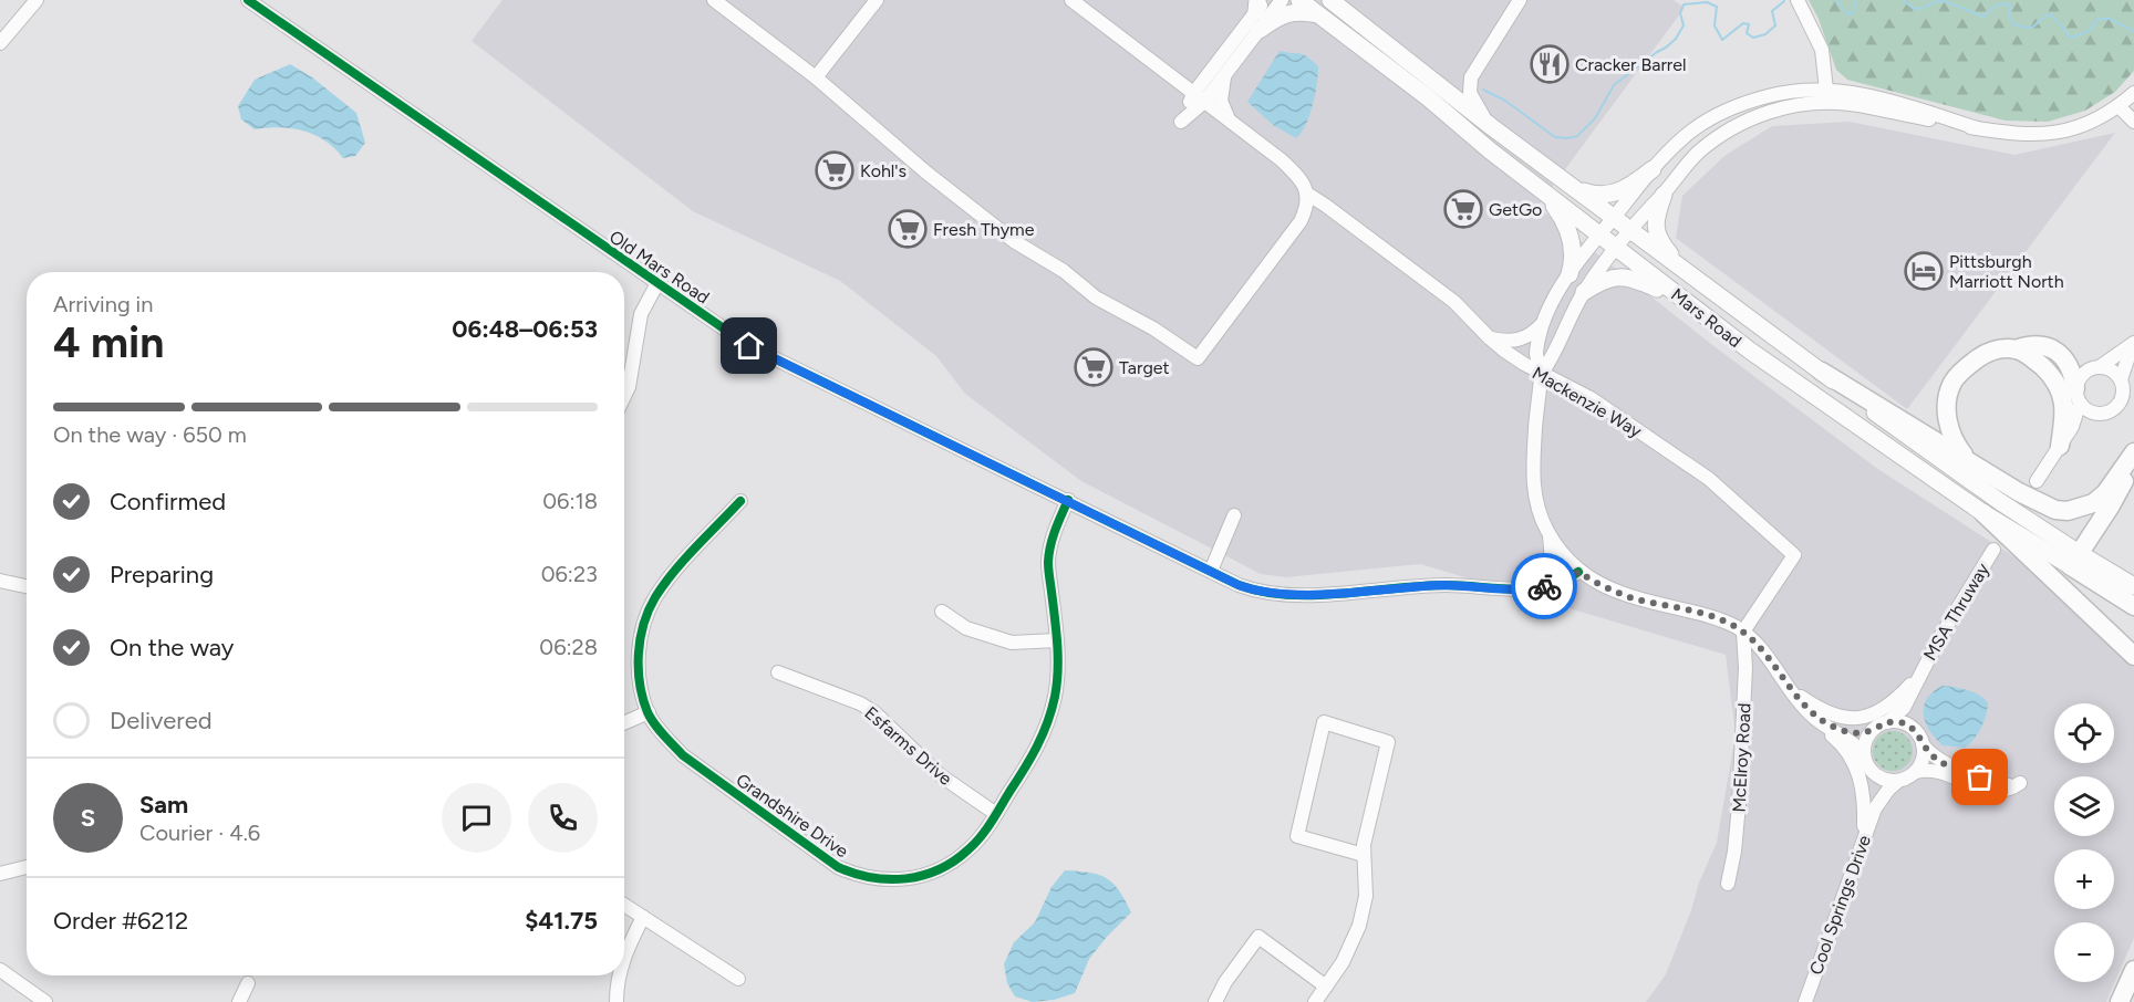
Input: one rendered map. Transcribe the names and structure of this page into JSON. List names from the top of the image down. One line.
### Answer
{"streets":{"highway":["Mars Road"],"street":["Old Mars Road","Mackenzie Way","MSA Thruway","Esfarms Drive","McElroy Road","Grandshire Drive","Cool Springs Drive"]},"crossings":[["Old Mars Road","Grandshire Drive"],["Mackenzie Way","McElroy Road"],["MSA Thruway","Cool Springs Drive"],["Esfarms Drive","Grandshire Drive"]],"places":{"restaurant":["Cracker Barrel"],"supermarket":["Kohl's","GetGo","Fresh Thyme","Target"],"hotel":["Pittsburgh Marriott North"]},"page":{"heading":["4 min","Arriving in","06:48–06:53"],"panel":["Sam","Courier · 4.6","Order #6212","$41.75"],"bar":"On the way · 650 m","list":[["Confirmed","06:18"],["Preparing","06:23"],["On the way","06:28"],"Delivered"],"map_buttons":["+","−"],"round":"S"}}
